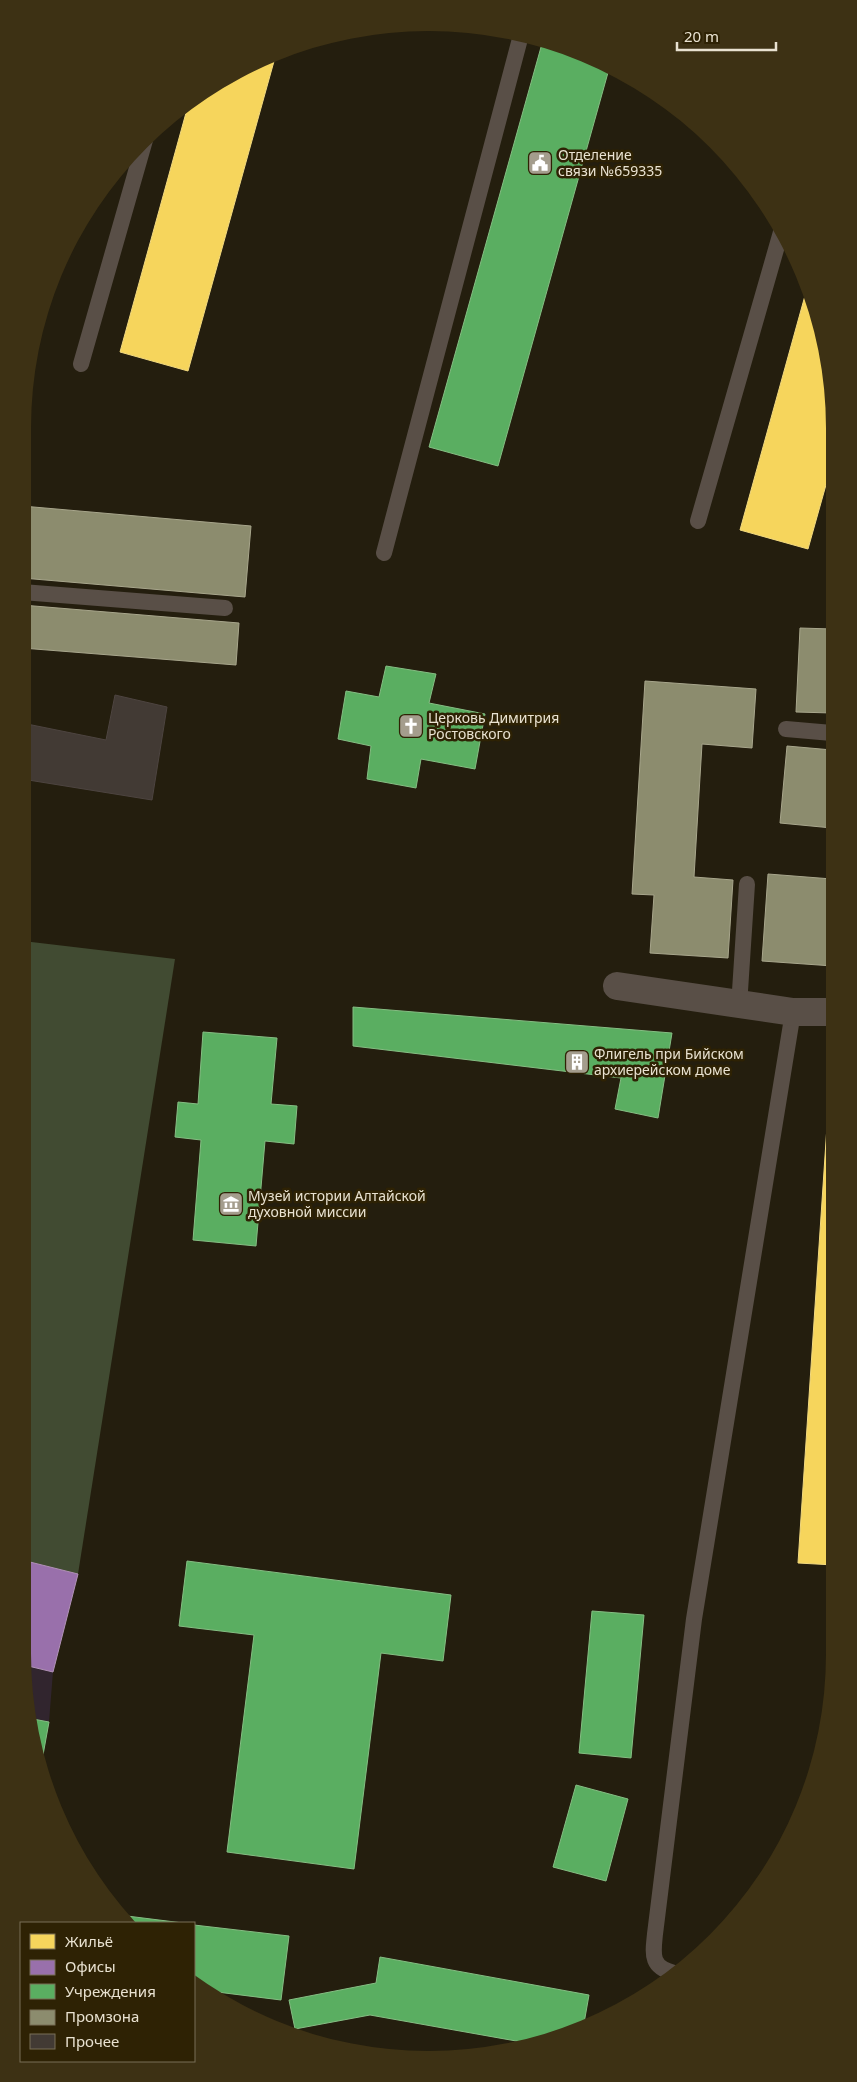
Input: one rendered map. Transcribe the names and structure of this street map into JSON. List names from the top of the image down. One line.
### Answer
{"places":{"public building":["Отделение связи №659335"],"church":["Церковь Димитрия Ростовского"],"building":["Флигель при Бийском архиерейском доме"],"museum":["Музей истории Алтайской духовной миссии"]},"legend":["Жильё","Офисы","Учреждения","Промзона","Прочее"],"scale_bar":"20 m"}
